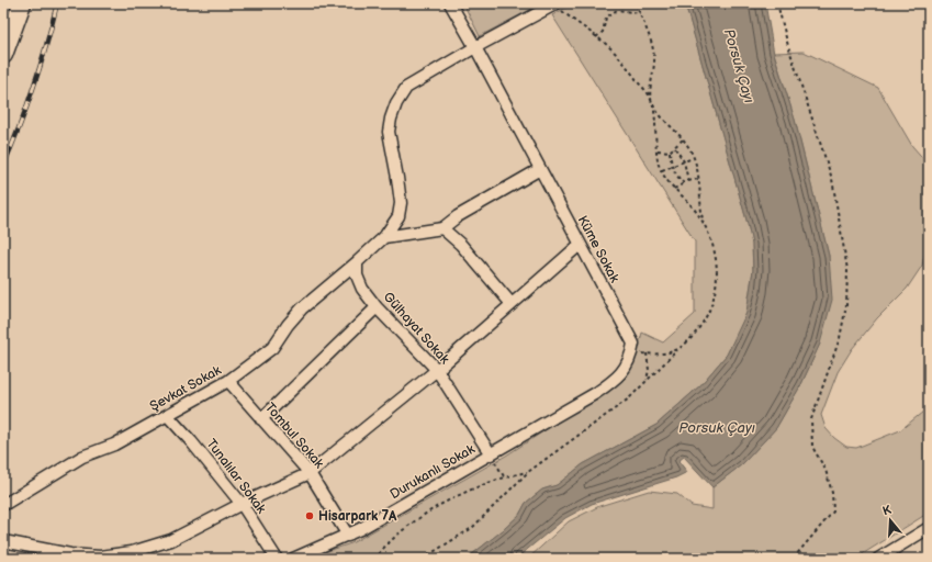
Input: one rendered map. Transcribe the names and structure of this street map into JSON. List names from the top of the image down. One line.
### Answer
{"streets":{"street":["Küme Sokak","Gülhayat Sokak","Şevkat Sokak","Tombul Sokak","Durukanlı Sokak","Tunalılar Sokak"]},"crossings":[["Küme Sokak","Şevkat Sokak"],["Gülhayat Sokak","Şevkat Sokak"],["Gülhayat Sokak","Durukanlı Sokak"],["Şevkat Sokak","Tombul Sokak"],["Şevkat Sokak","Tunalılar Sokak"],["Tombul Sokak","Durukanlı Sokak"]],"water":["Porsuk Çayı"],"places":["Hisarpark 7A"],"north":"top"}
